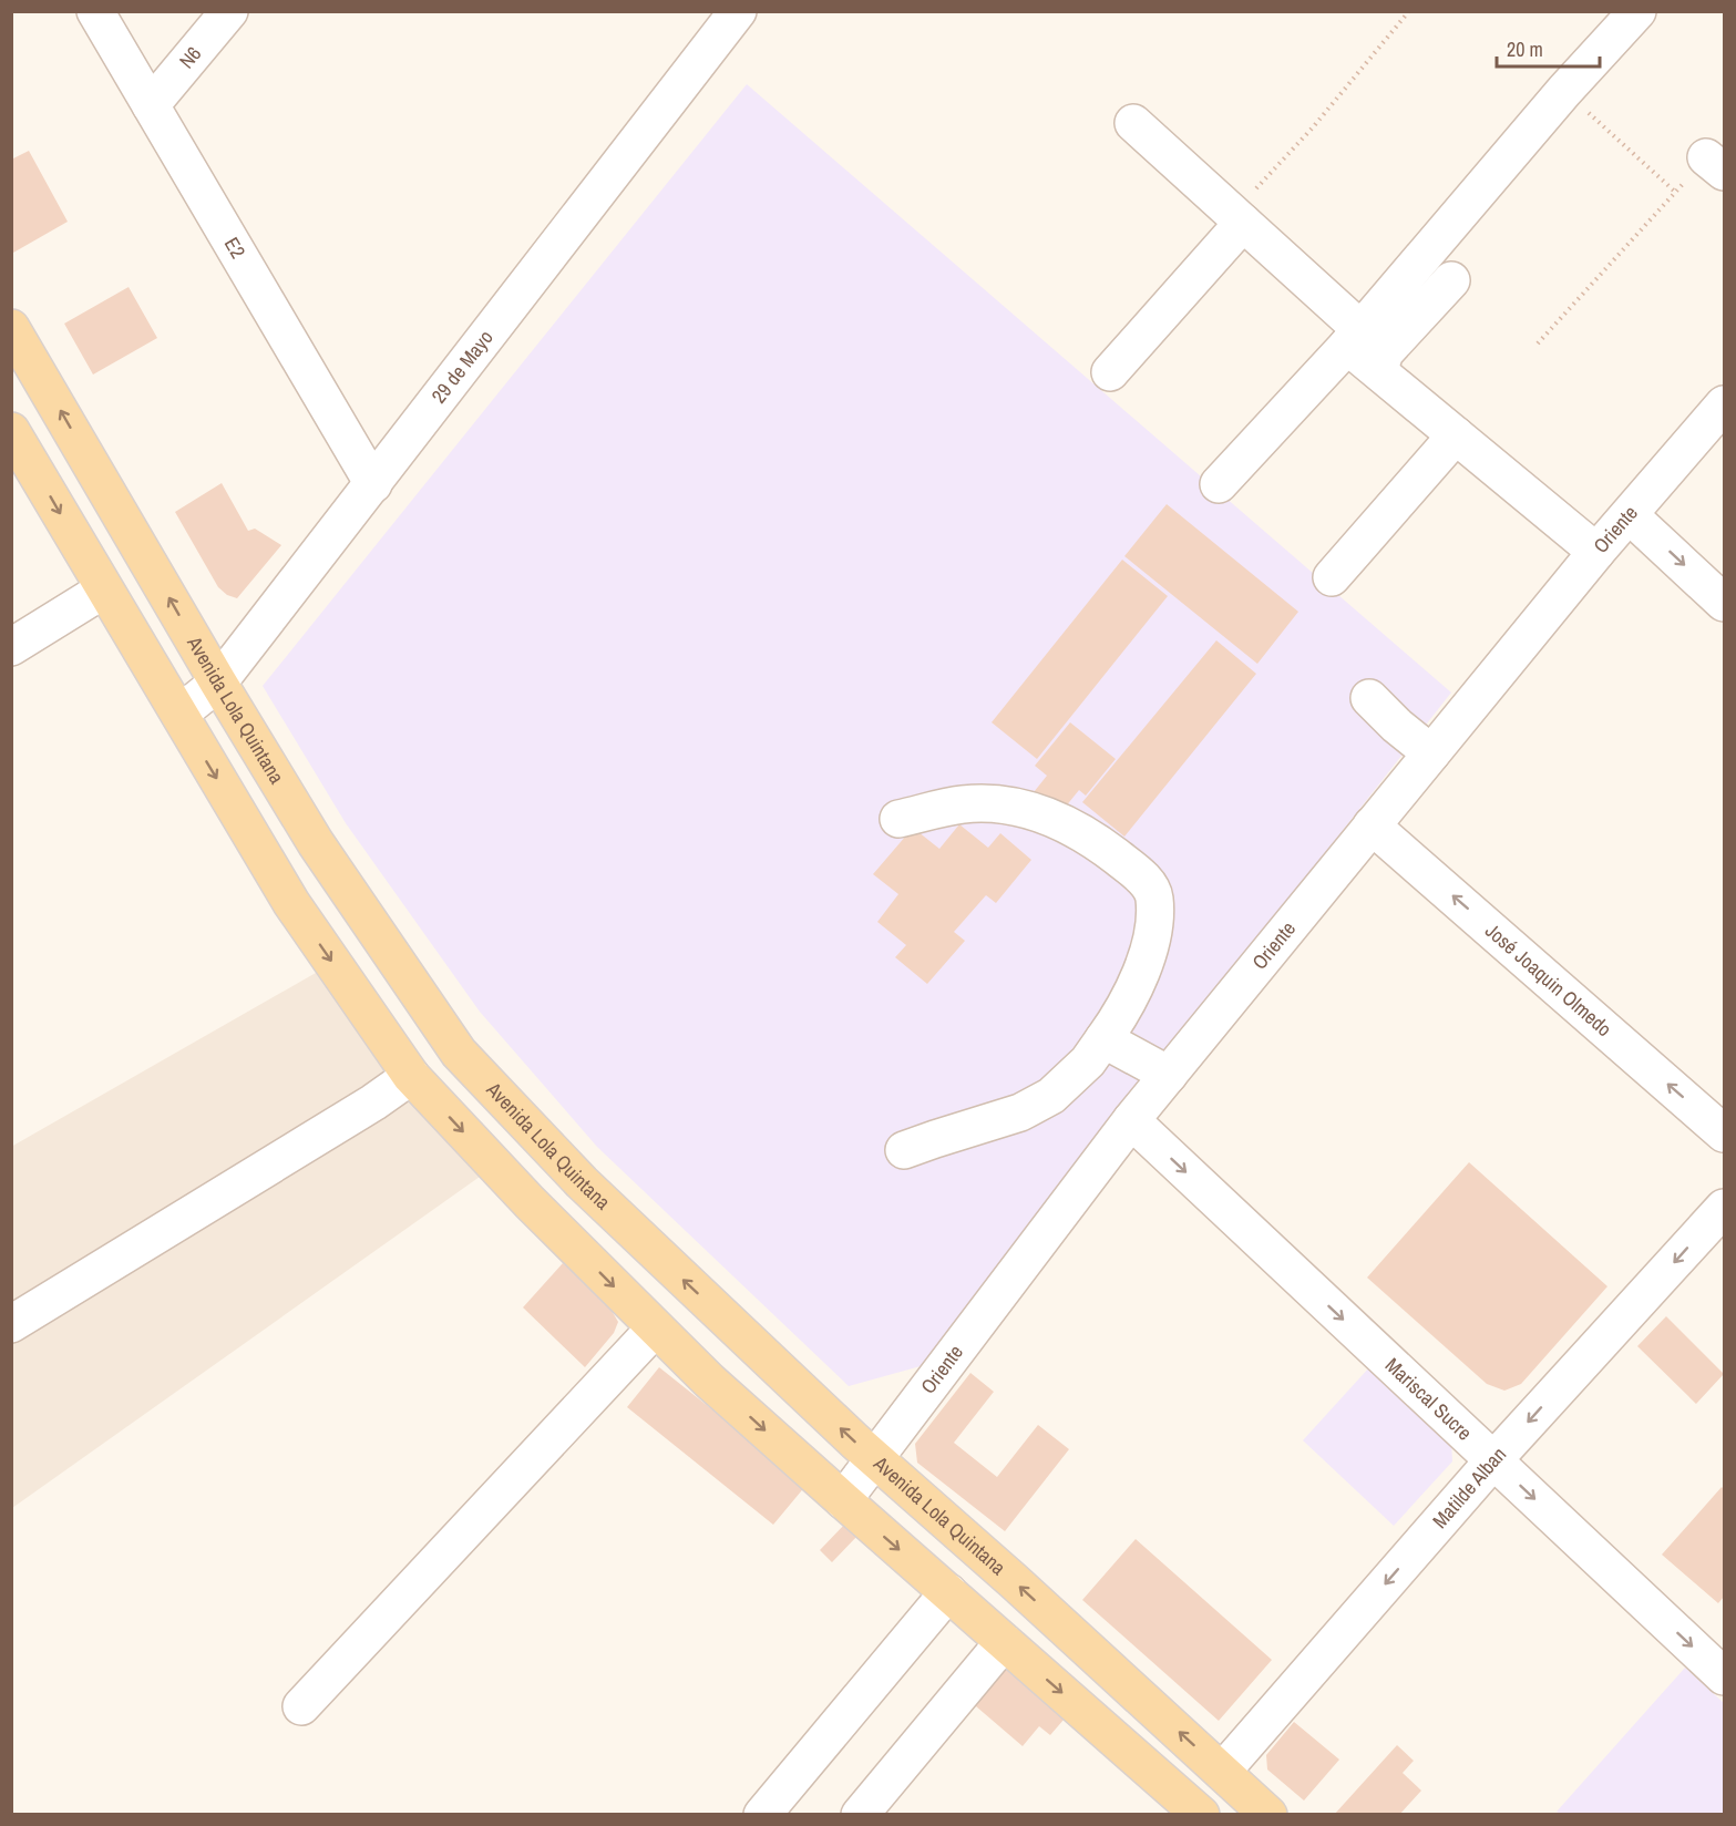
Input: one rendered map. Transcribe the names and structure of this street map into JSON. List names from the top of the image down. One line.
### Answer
{"streets":{"main road":["Avenida Lola Quintana"],"street":["N6","E2","29 de Mayo","Oriente","José Joaquin Olmedo","Mariscal Sucre","Matilde Alban"]},"crossings":[["N6","E2"],["E2","29 de Mayo"],["29 de Mayo","Avenida Lola Quintana"],["Oriente","Avenida Lola Quintana"],["Oriente","José Joaquin Olmedo"],["Oriente","Mariscal Sucre"],["Avenida Lola Quintana","Matilde Alban"],["Mariscal Sucre","Matilde Alban"]],"one_way":["José Joaquin Olmedo","Mariscal Sucre","Matilde Alban"],"scale_bar":"20 m"}
